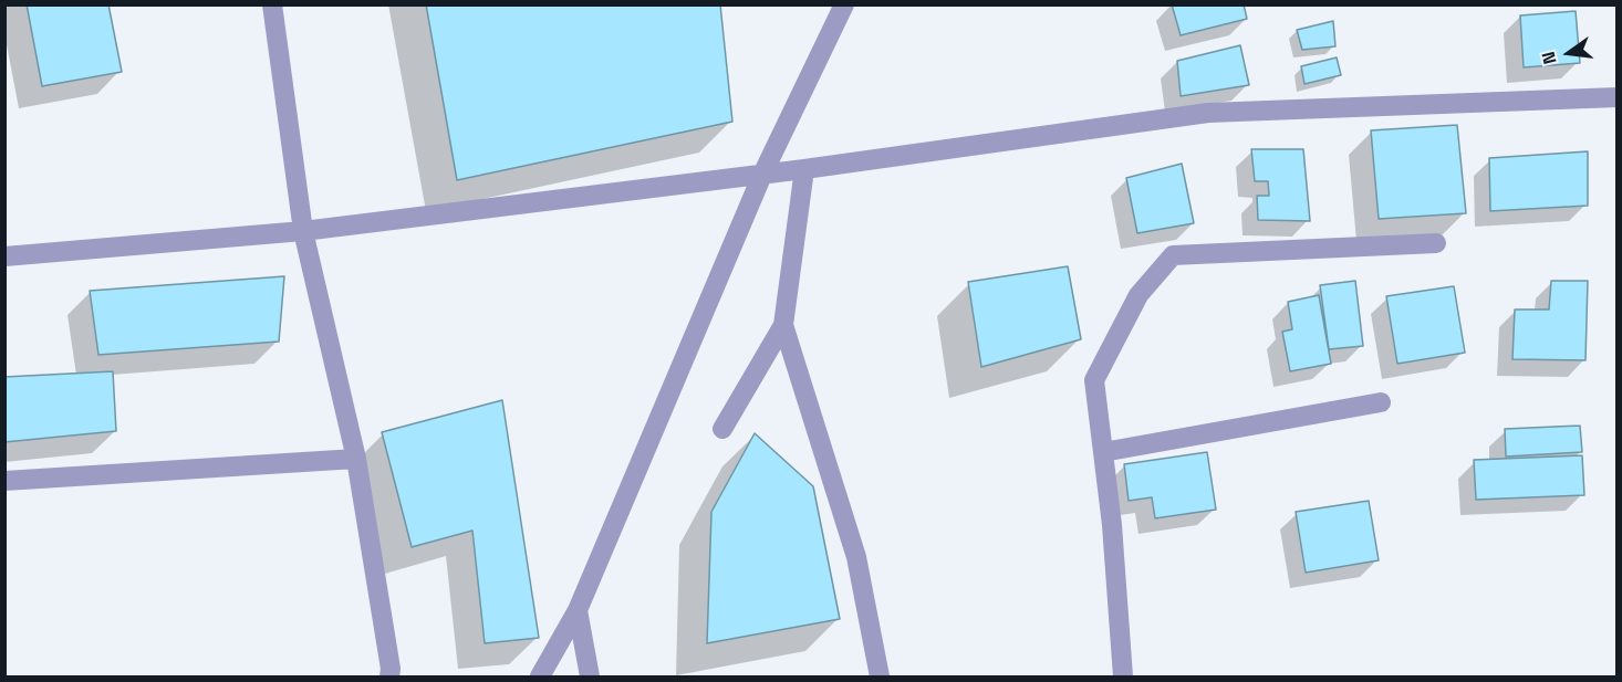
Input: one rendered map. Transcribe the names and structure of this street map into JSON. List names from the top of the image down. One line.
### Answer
{"north":"left"}
